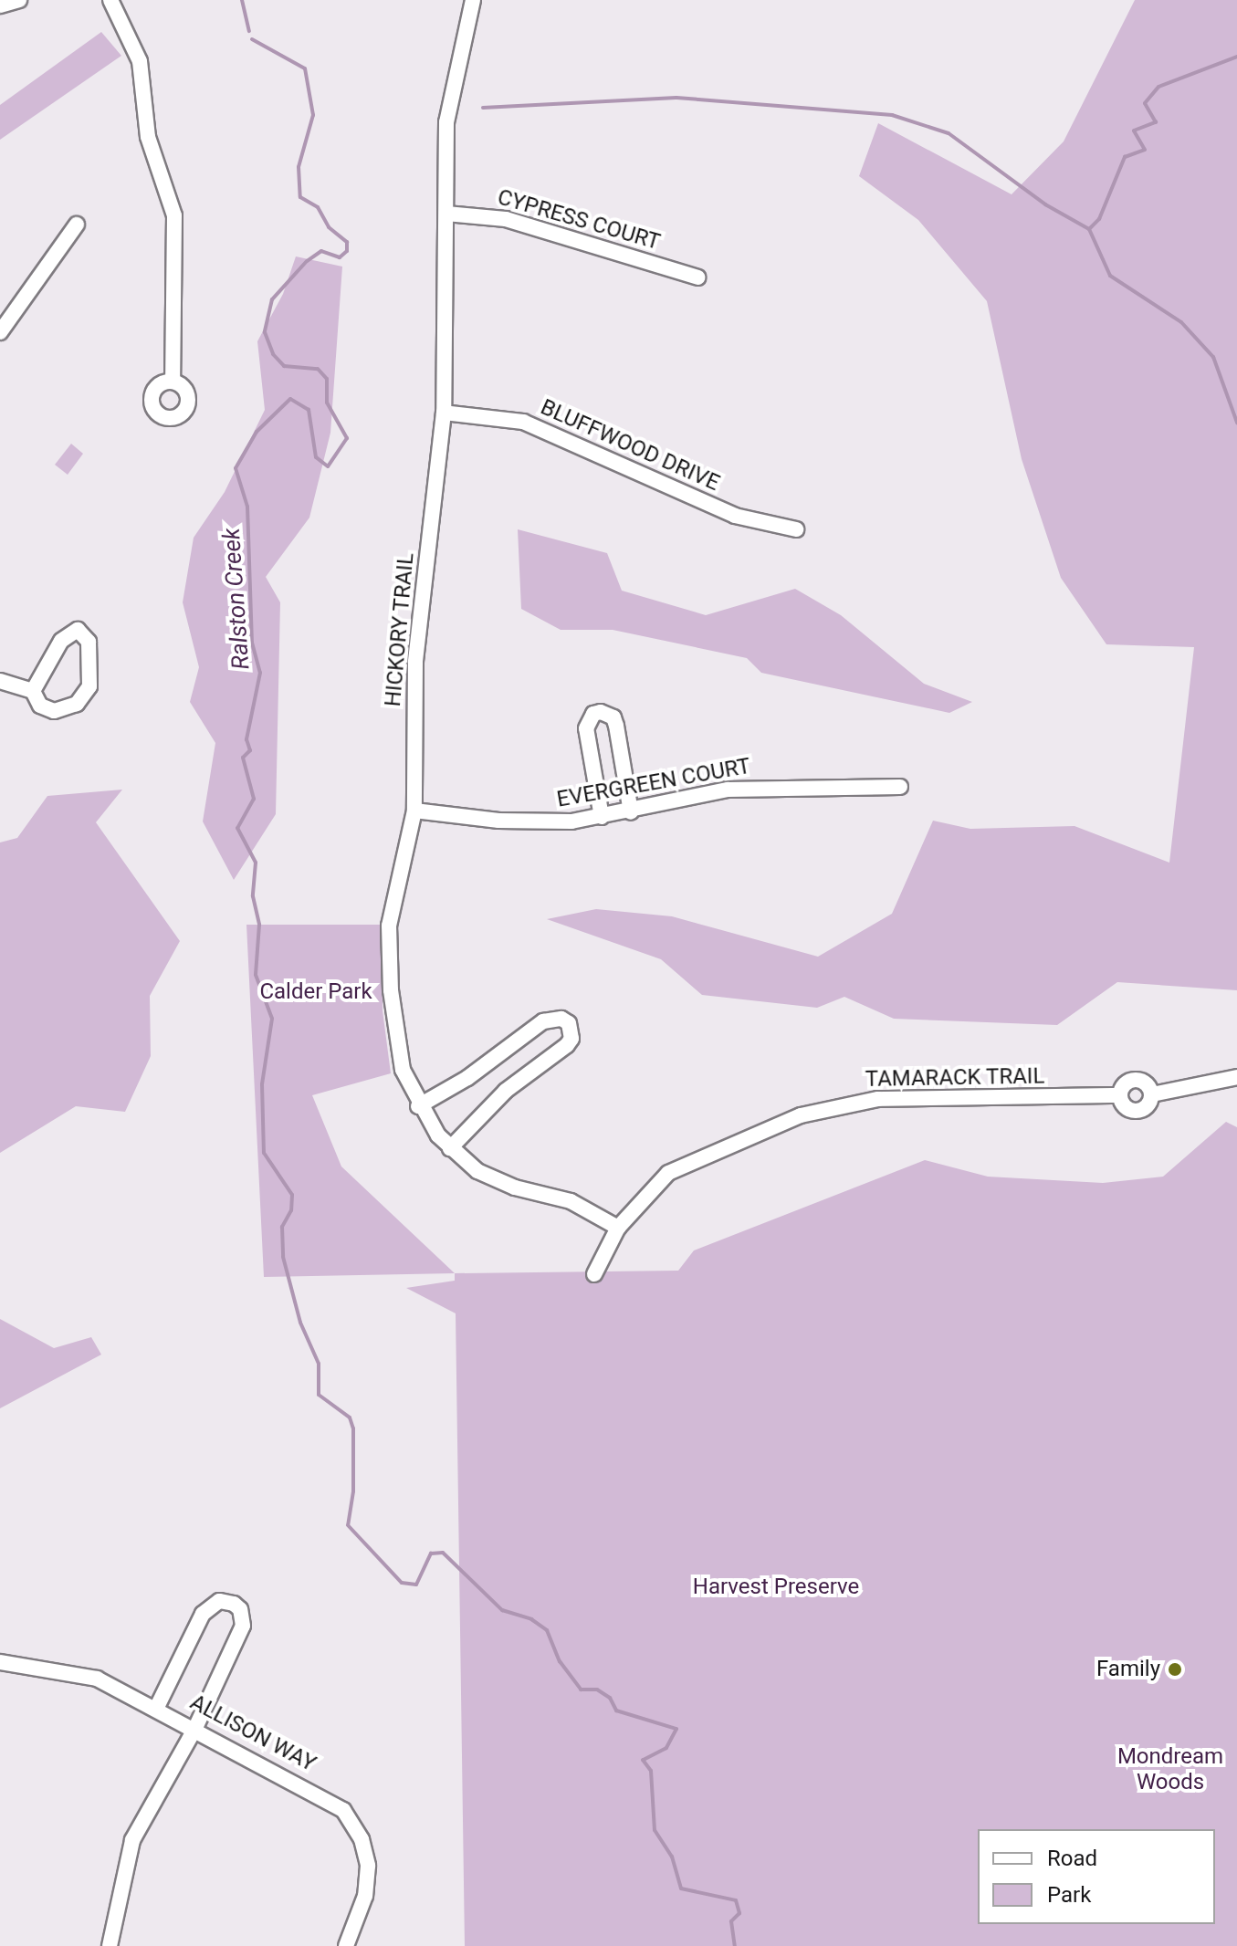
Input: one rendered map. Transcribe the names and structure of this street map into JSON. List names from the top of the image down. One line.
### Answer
{"streets":{"street":["CYPRESS COURT","BLUFFWOOD DRIVE","HICKORY TRAIL","EVERGREEN COURT","TAMARACK TRAIL","ALLISON WAY"]},"crossings":[["CYPRESS COURT","HICKORY TRAIL"],["BLUFFWOOD DRIVE","HICKORY TRAIL"],["HICKORY TRAIL","EVERGREEN COURT"],["HICKORY TRAIL","TAMARACK TRAIL"]],"water":["Ralston Creek"],"parks":["Calder Park","Harvest Preserve","Mondream Woods"],"places":["Family"],"legend":["Road","Park"]}
